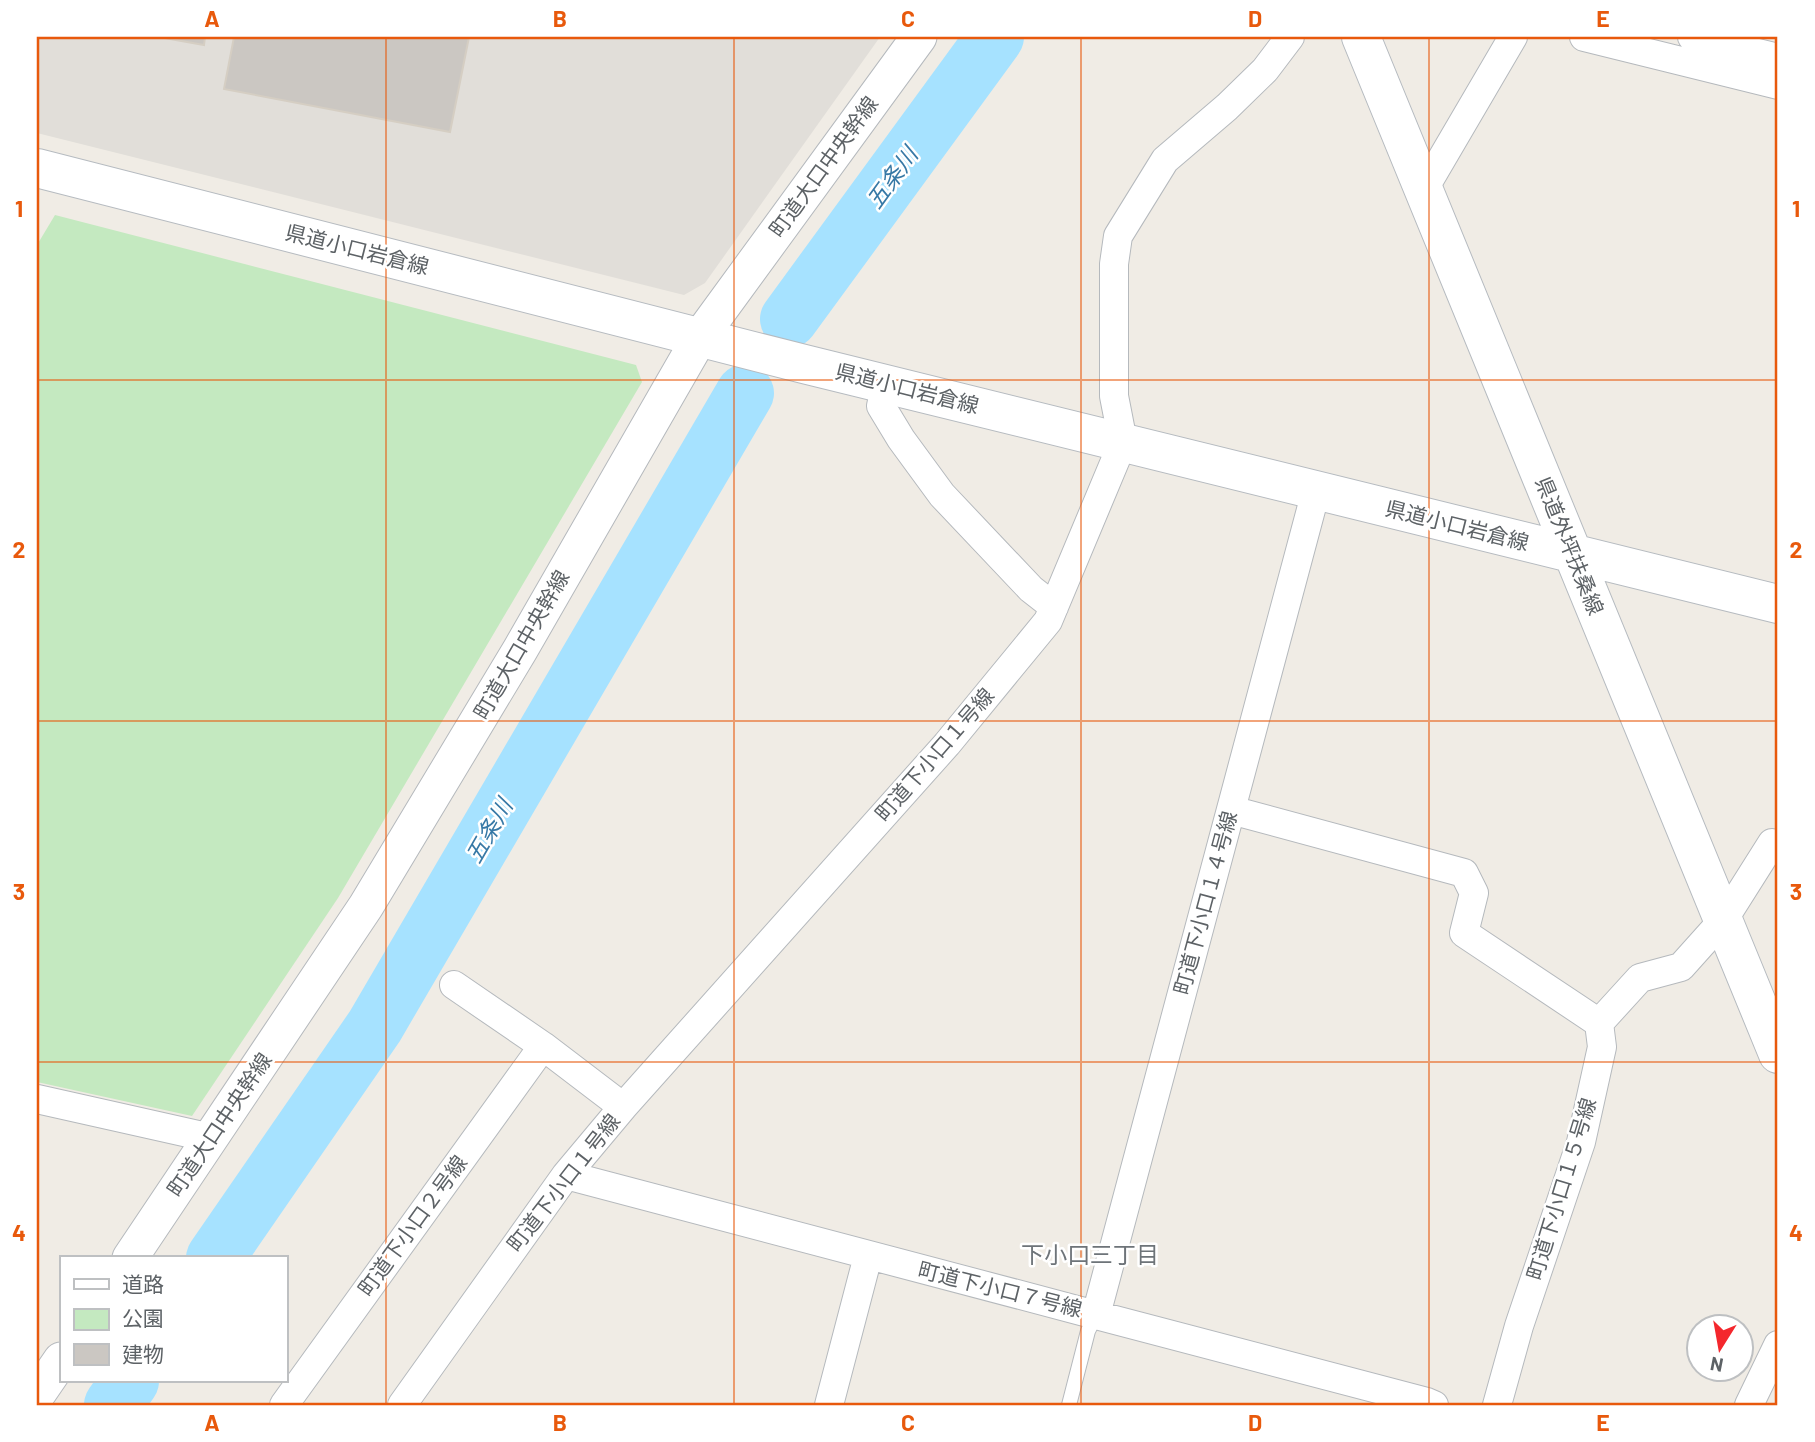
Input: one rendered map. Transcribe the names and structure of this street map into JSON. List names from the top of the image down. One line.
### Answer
{"streets":{"main road":["県道小口岩倉線","県道外坪扶桑線"],"street":["町道大口中央幹線","町道下小口１号線","町道下小口１４号線","町道下小口１５号線","町道下小口２号線","町道下小口７号線"]},"crossings":[["町道大口中央幹線","県道小口岩倉線"],["県道小口岩倉線","県道外坪扶桑線"],["県道小口岩倉線","町道下小口１号線"],["県道小口岩倉線","町道下小口１４号線"],["町道下小口１号線","町道下小口７号線"],["町道下小口１４号線","町道下小口７号線"]],"districts":["下小口三丁目"],"water":["五条川"],"legend":["道路","公園","建物"],"north":"bottom","grid":{"columns":["A","B","C","D","E"],"rows":["1","2","3","4"]}}
